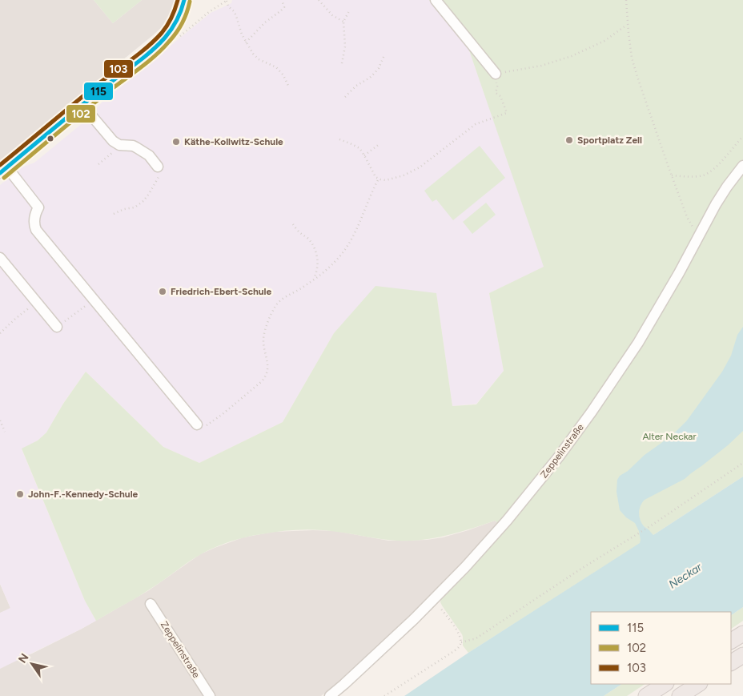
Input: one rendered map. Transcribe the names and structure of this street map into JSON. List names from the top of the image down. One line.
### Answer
{"streets":{"street":["Zeppelinstraße"]},"water":["Neckar"],"parks":["Alter Neckar"],"places":["Sportplatz Zell","Käthe-Kollwitz-Schule","Friedrich-Ebert-Schule","John-F.-Kennedy-Schule"],"lines":["transit line 115","transit line 103","transit line 102"],"legend":["115","102","103"],"north":"top left"}
